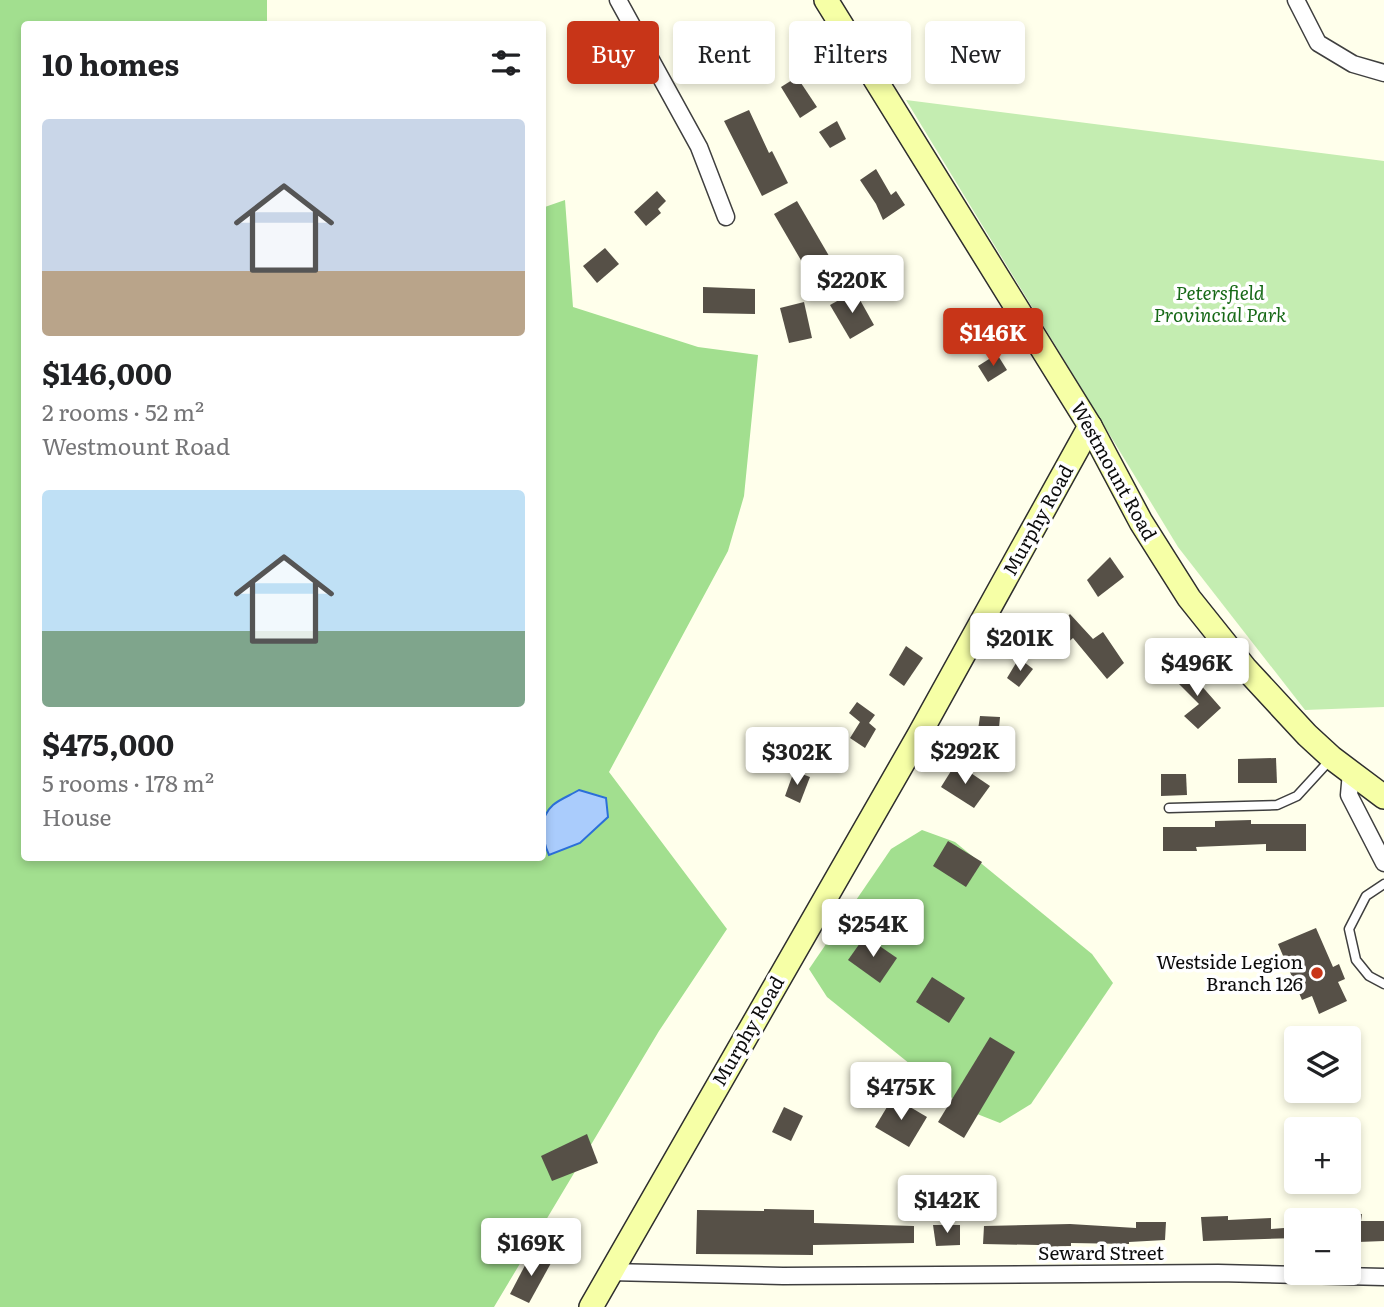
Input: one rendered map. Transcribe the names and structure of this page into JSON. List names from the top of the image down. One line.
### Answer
{"streets":{"street":["Westmount Road","Murphy Road","Seward Street"]},"crossings":[["Westmount Road","Murphy Road"],["Murphy Road","Seward Street"]],"parks":["Petersfield Provincial Park"],"places":["Westside Legion Branch 126"],"page":{"chip":["Buy","Rent","Filters","New"],"heading":"10 homes","list":[{"name":"$146,000","note":"2 rooms · 52 m² · Westmount Road"},{"name":"$475,000","note":"5 rooms · 178 m² · House"}],"price":["$220K","$146K","$201K","$496K","$292K","$302K","$254K","$475K","$142K","$169K"],"map_buttons":["+","−"]}}
